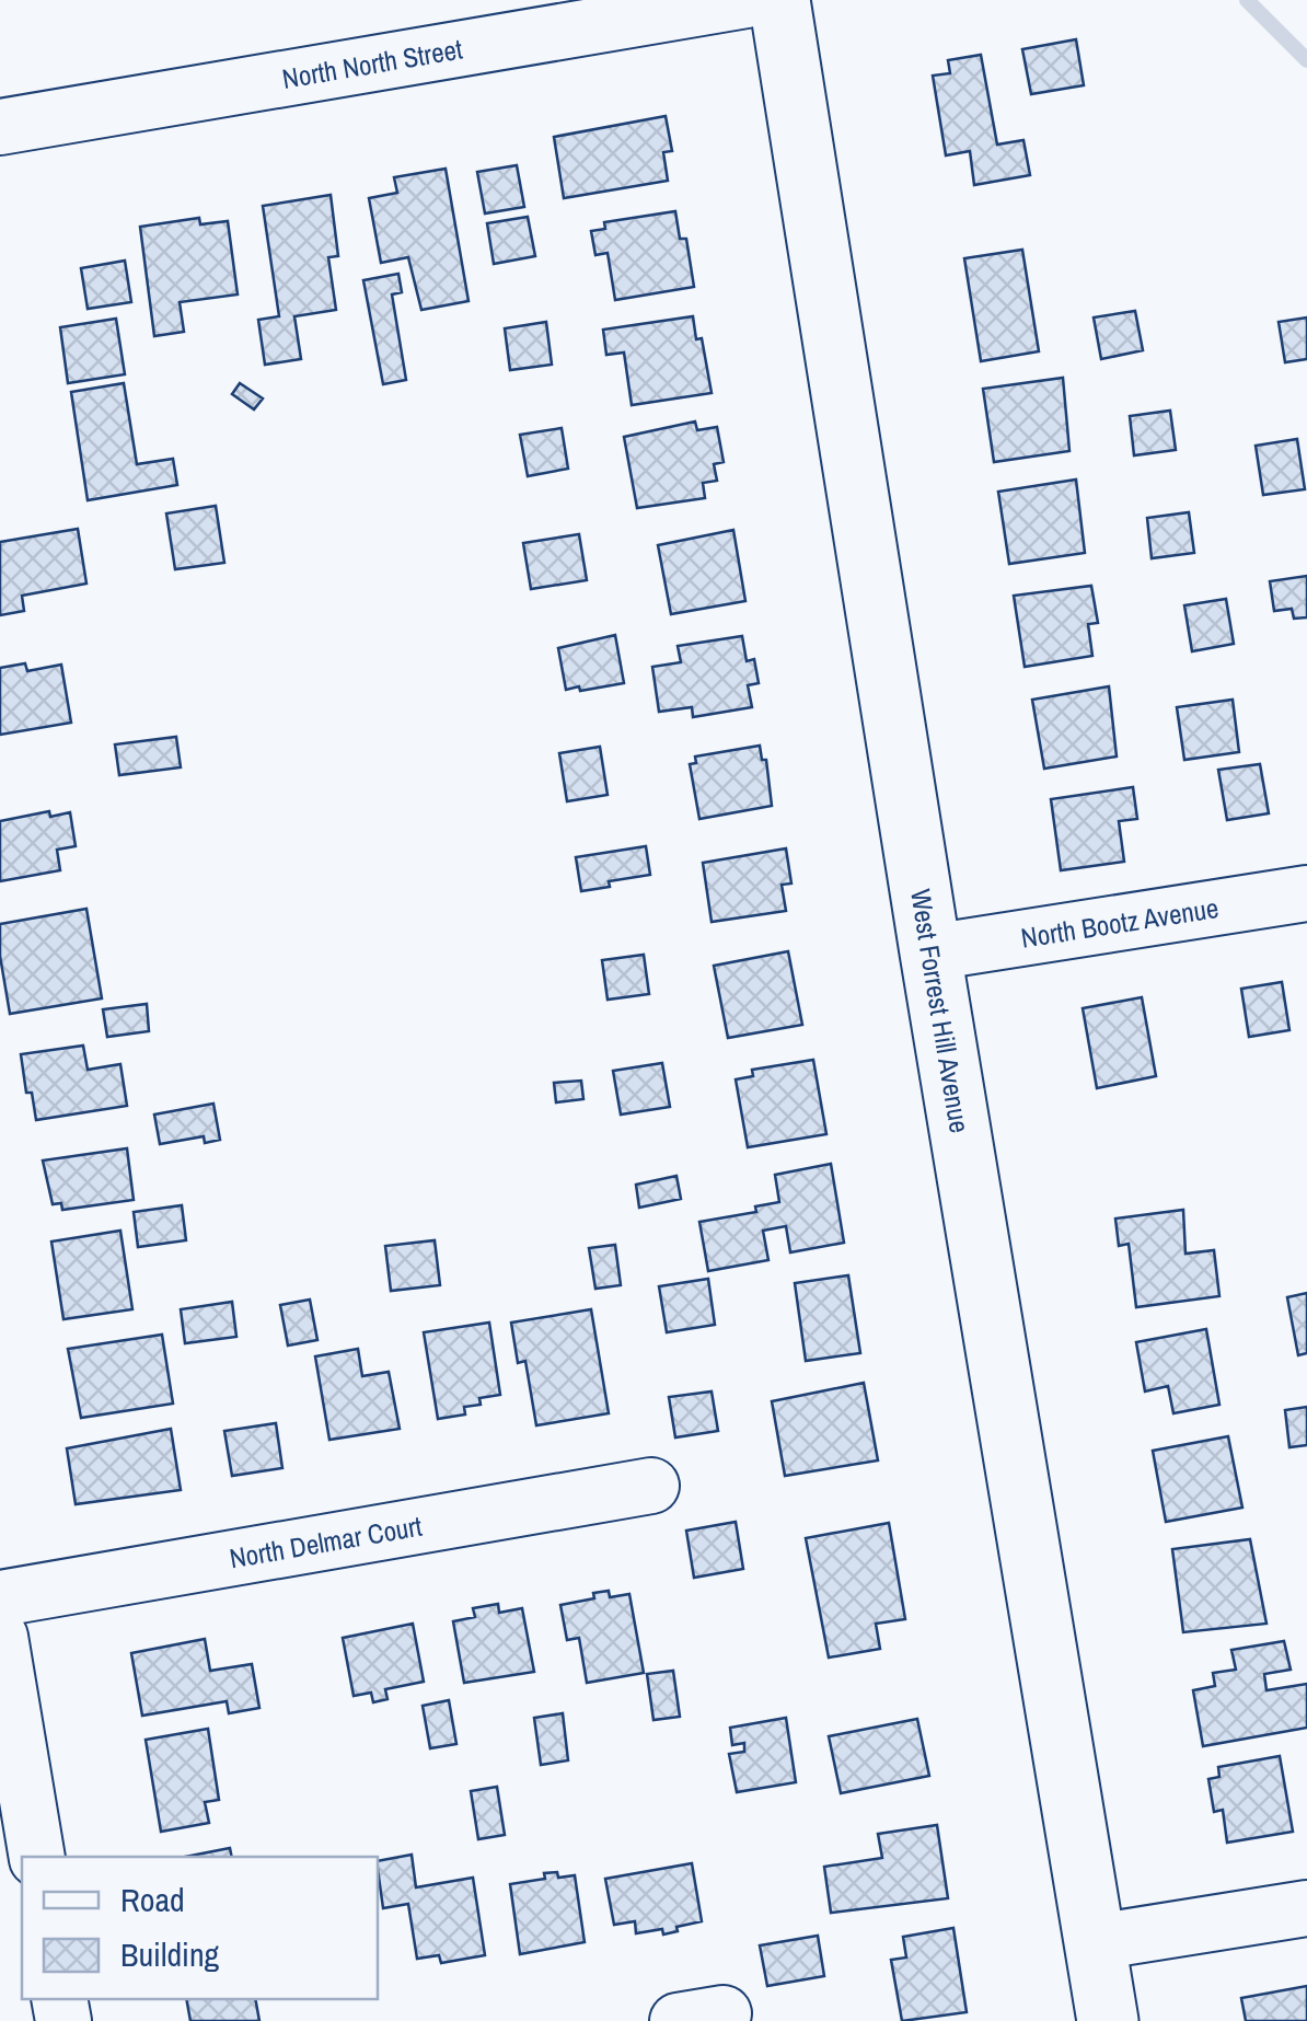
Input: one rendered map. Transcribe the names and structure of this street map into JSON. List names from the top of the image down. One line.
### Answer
{"streets":{"main road":["West Forrest Hill Avenue"],"street":["North North Street","North Bootz Avenue","North Delmar Court"]},"crossings":[["North Bootz Avenue","West Forrest Hill Avenue"]],"legend":["Road","Building"]}
